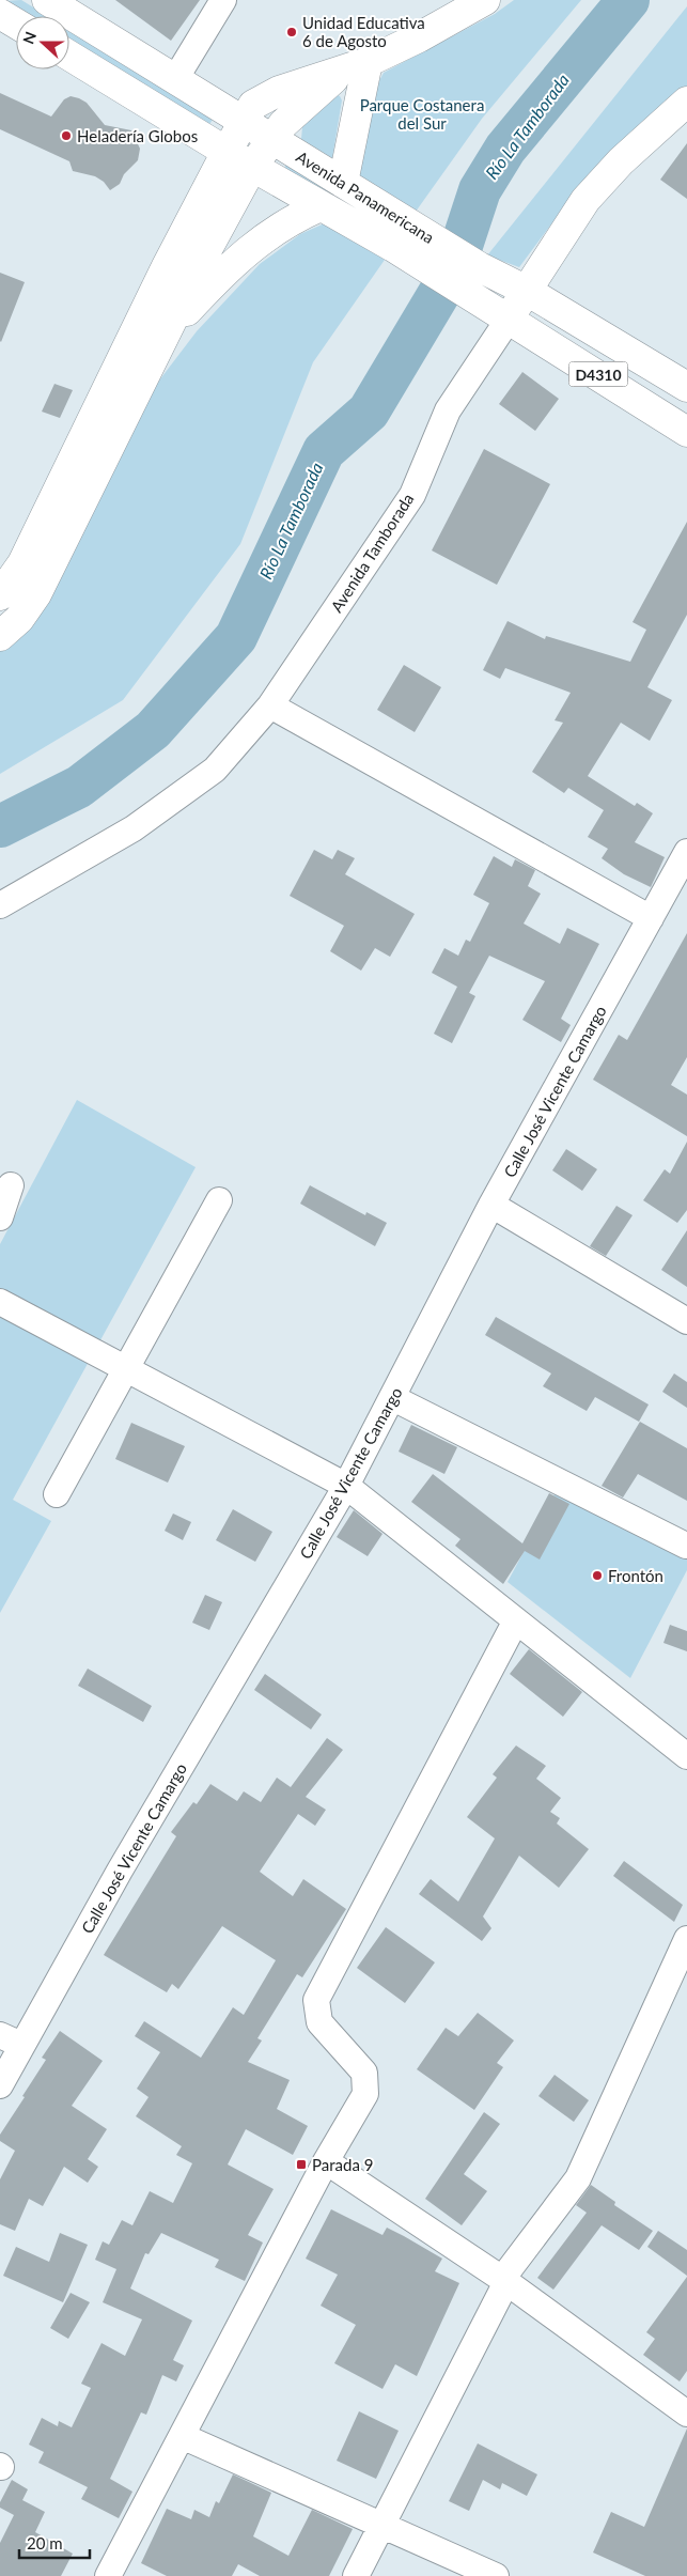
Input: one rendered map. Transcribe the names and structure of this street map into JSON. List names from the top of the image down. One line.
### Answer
{"streets":{"main road":["Avenida Panamericana","D4310","Avenida Tamborada"],"street":["Calle José Vicente Camargo"]},"crossings":[["Avenida Panamericana","Avenida Tamborada"]],"water":["Río La Tamborada"],"parks":["Parque Costanera del Sur"],"places":{"other":["Unidad Educativa 6 de Agosto","Heladería Globos","Frontón"],"transit":["Parada 9"]},"scale_bar":"20 m","north":"left"}
